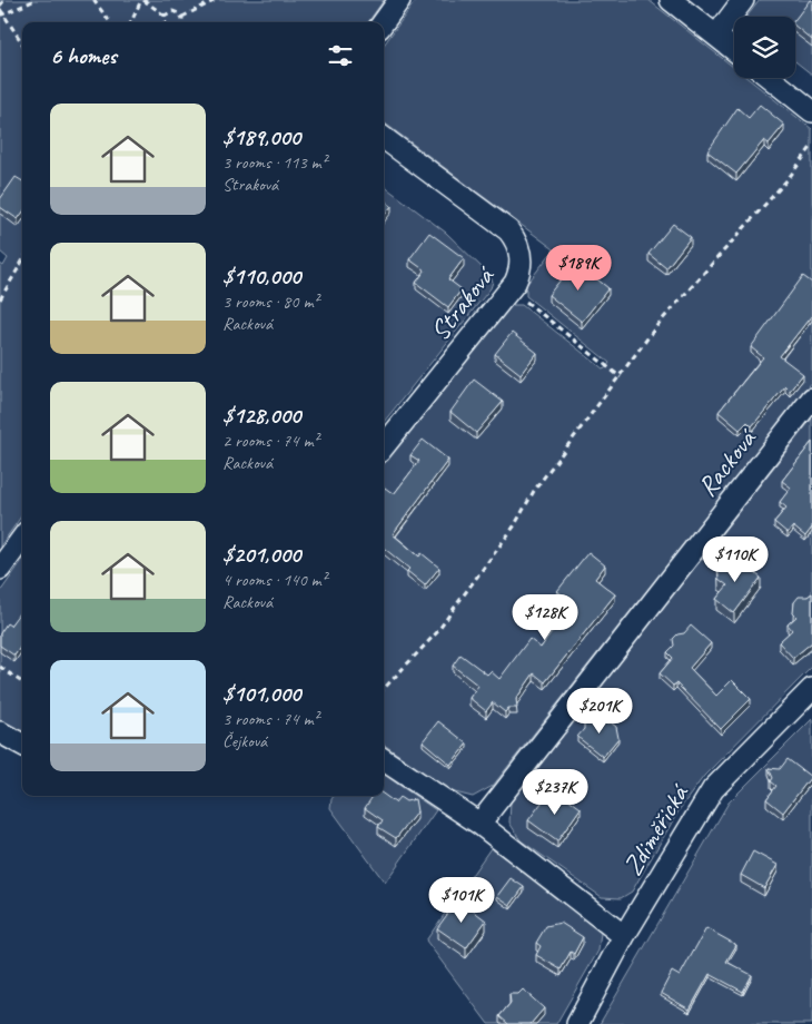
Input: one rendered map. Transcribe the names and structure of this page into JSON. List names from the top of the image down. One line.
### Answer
{"streets":{"street":["Straková","Racková","Zdiměřická"]},"page":{"heading":"6 homes","list":[{"name":"$189,000","note":"3 rooms · 113 m² · Straková"},{"name":"$110,000","note":"3 rooms · 80 m² · Racková"},{"name":"$128,000","note":"2 rooms · 74 m² · Racková"},{"name":"$201,000","note":"4 rooms · 140 m² · Racková"},{"name":"$101,000","note":"3 rooms · 74 m² · Čejková"}],"price":["$189K","$110K","$128K","$201K","$237K","$101K"]}}
